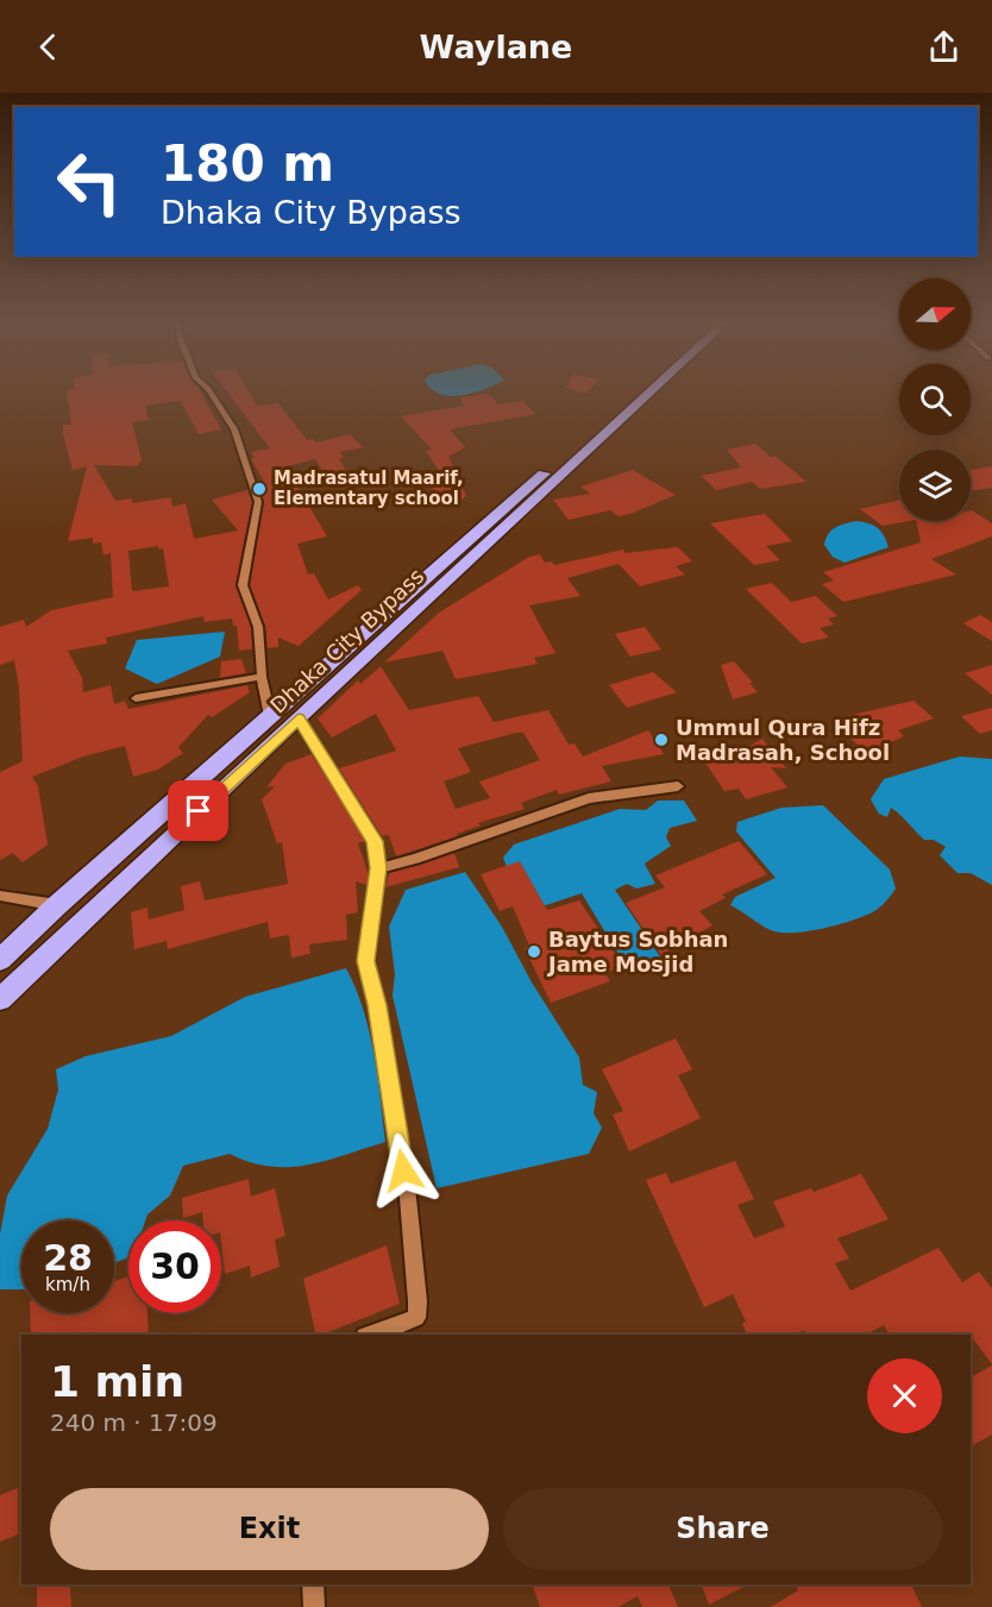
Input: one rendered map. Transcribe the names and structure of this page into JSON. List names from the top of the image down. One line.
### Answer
{"streets":{"highway":["Dhaka City Bypass"]},"places":["Madrasatul Maarif, Elementary school","Ummul Qura Hifz Madrasah, School","Baytus Sobhan Jame Mosjid"],"north":"right","page":{"header":"Waylane","turn":["180 m","Dhaka City Bypass"],"speed":"28 km/h","limit":"30","heading":["1 min","240 m · 17:09"],"buttons":["Exit","Share"]}}
